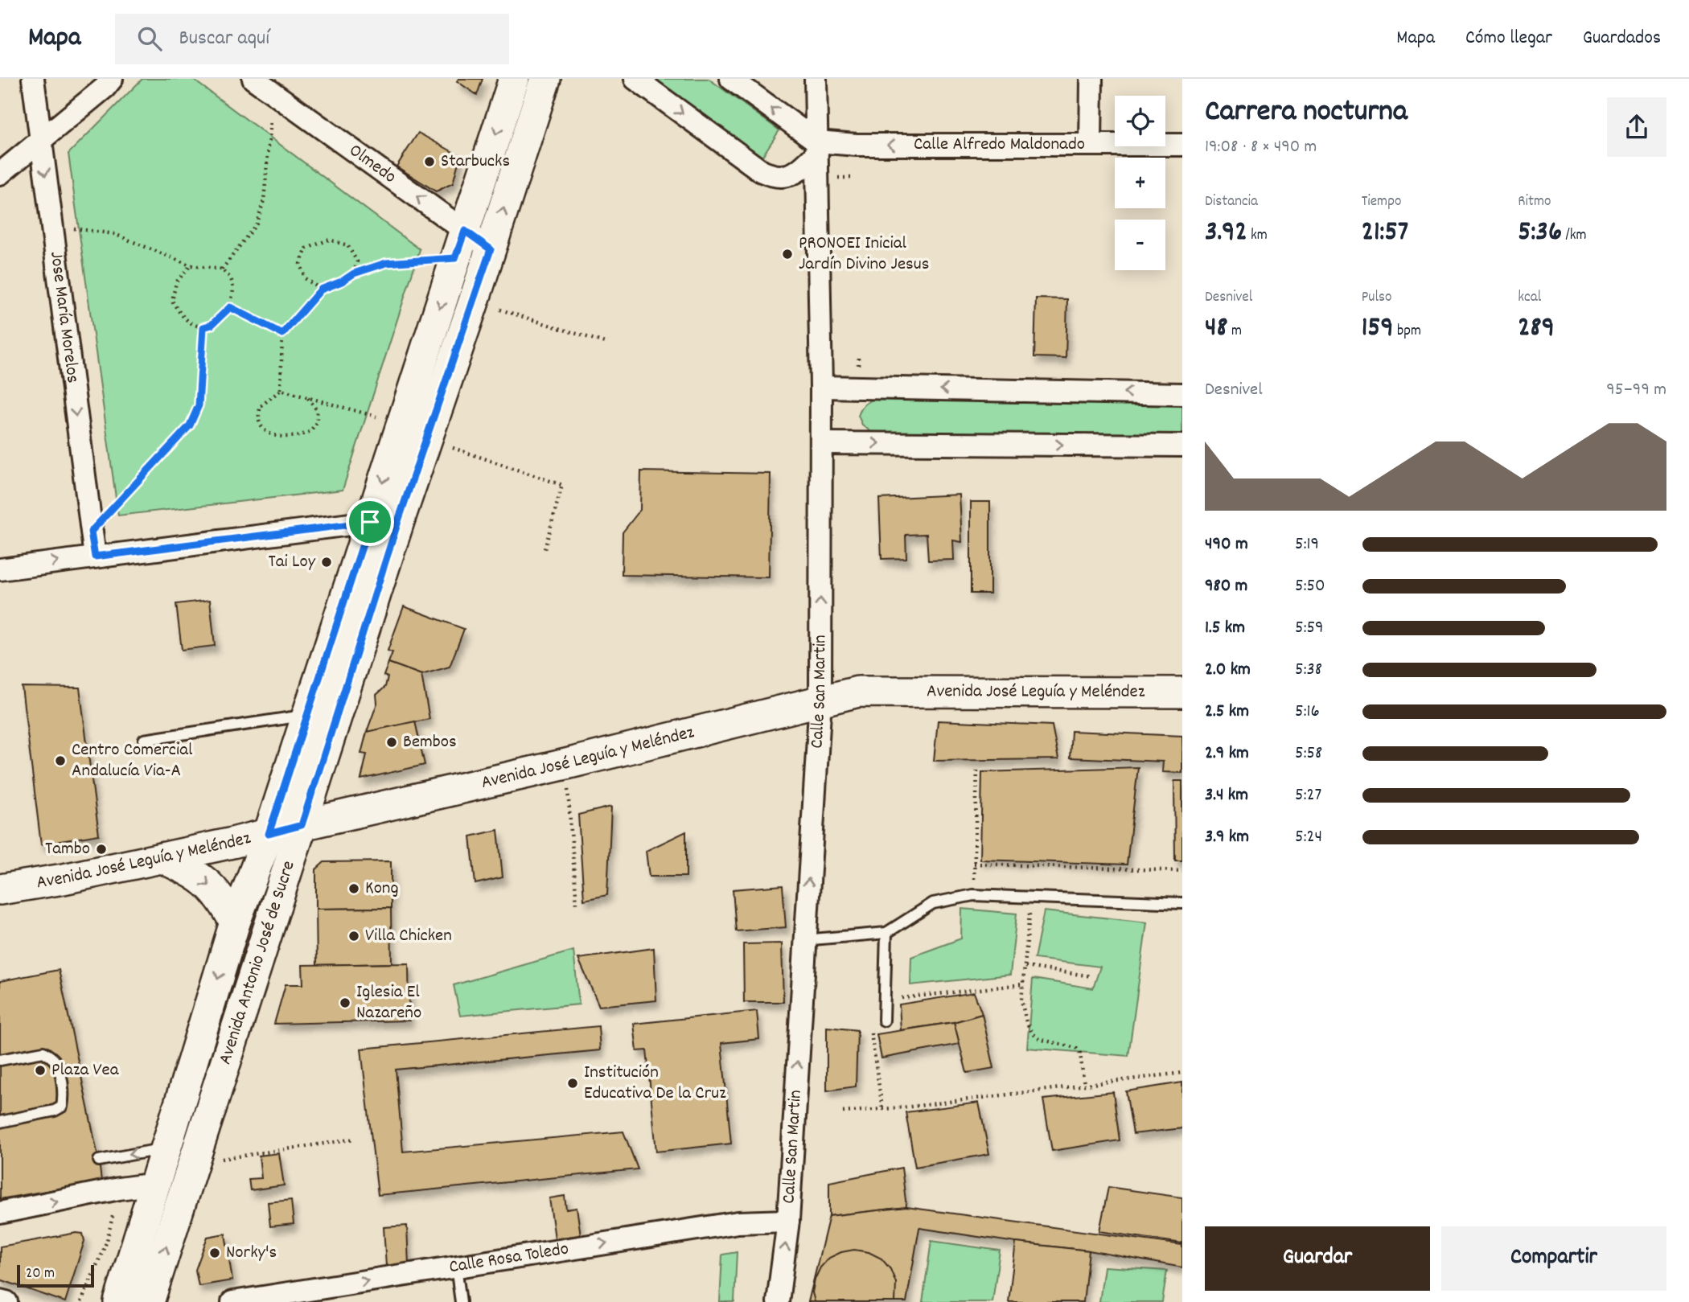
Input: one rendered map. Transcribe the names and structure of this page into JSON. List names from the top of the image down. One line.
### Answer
{"streets":{"main road":["Avenida José Leguía y Meléndez","Avenida Antonio José de Sucre"],"street":["Calle Alfredo Maldonado","Olmedo","Jose María Morelos","Calle San Martin","Calle Rosa Toledo"]},"crossings":[["Calle Alfredo Maldonado","Calle San Martin"],["Olmedo","Avenida Antonio José de Sucre"],["Calle San Martin","Avenida José Leguía y Meléndez"],["Calle San Martin","Calle Rosa Toledo"],["Avenida José Leguía y Meléndez","Avenida Antonio José de Sucre"]],"one_way":["Calle Alfredo Maldonado","Olmedo","Jose María Morelos","Calle San Martin","Calle Rosa Toledo"],"places":["Starbucks","PRONOEI Inicial Jardín Divino Jesus","Tai Loy","Bembos","Centro Comercial Andalucía Via-A","Tambo","Kong","Villa Chicken","Iglesia El Nazareño","Plaza Vea","Institución Educativa De la Cruz","Norky's"],"scale_bar":"20 m","page":{"header":"Mapa","search":"Buscar aquí","nav":["Mapa","Cómo llegar","Guardados"],"heading":["Carrera nocturna","19:08 · 8 × 490 m"],"map_buttons":["+","−"],"stats":[["Distancia","3.92 km"],["Tiempo","21:57"],["Ritmo","5:36 /km"],["Desnivel","48 m"],["Pulso","159 bpm"],["kcal","289"]],"chart":["Desnivel","95–99 m"],"list":[{"name":"490 m","note":"5:19"},{"name":"980 m","note":"5:50"},{"name":"1.5 km","note":"5:59"},{"name":"2.0 km","note":"5:38"},{"name":"2.5 km","note":"5:16"},{"name":"2.9 km","note":"5:58"},{"name":"3.4 km","note":"5:27"},{"name":"3.9 km","note":"5:24"}],"buttons":["Guardar","Compartir"],"scale":"20 m"}}
